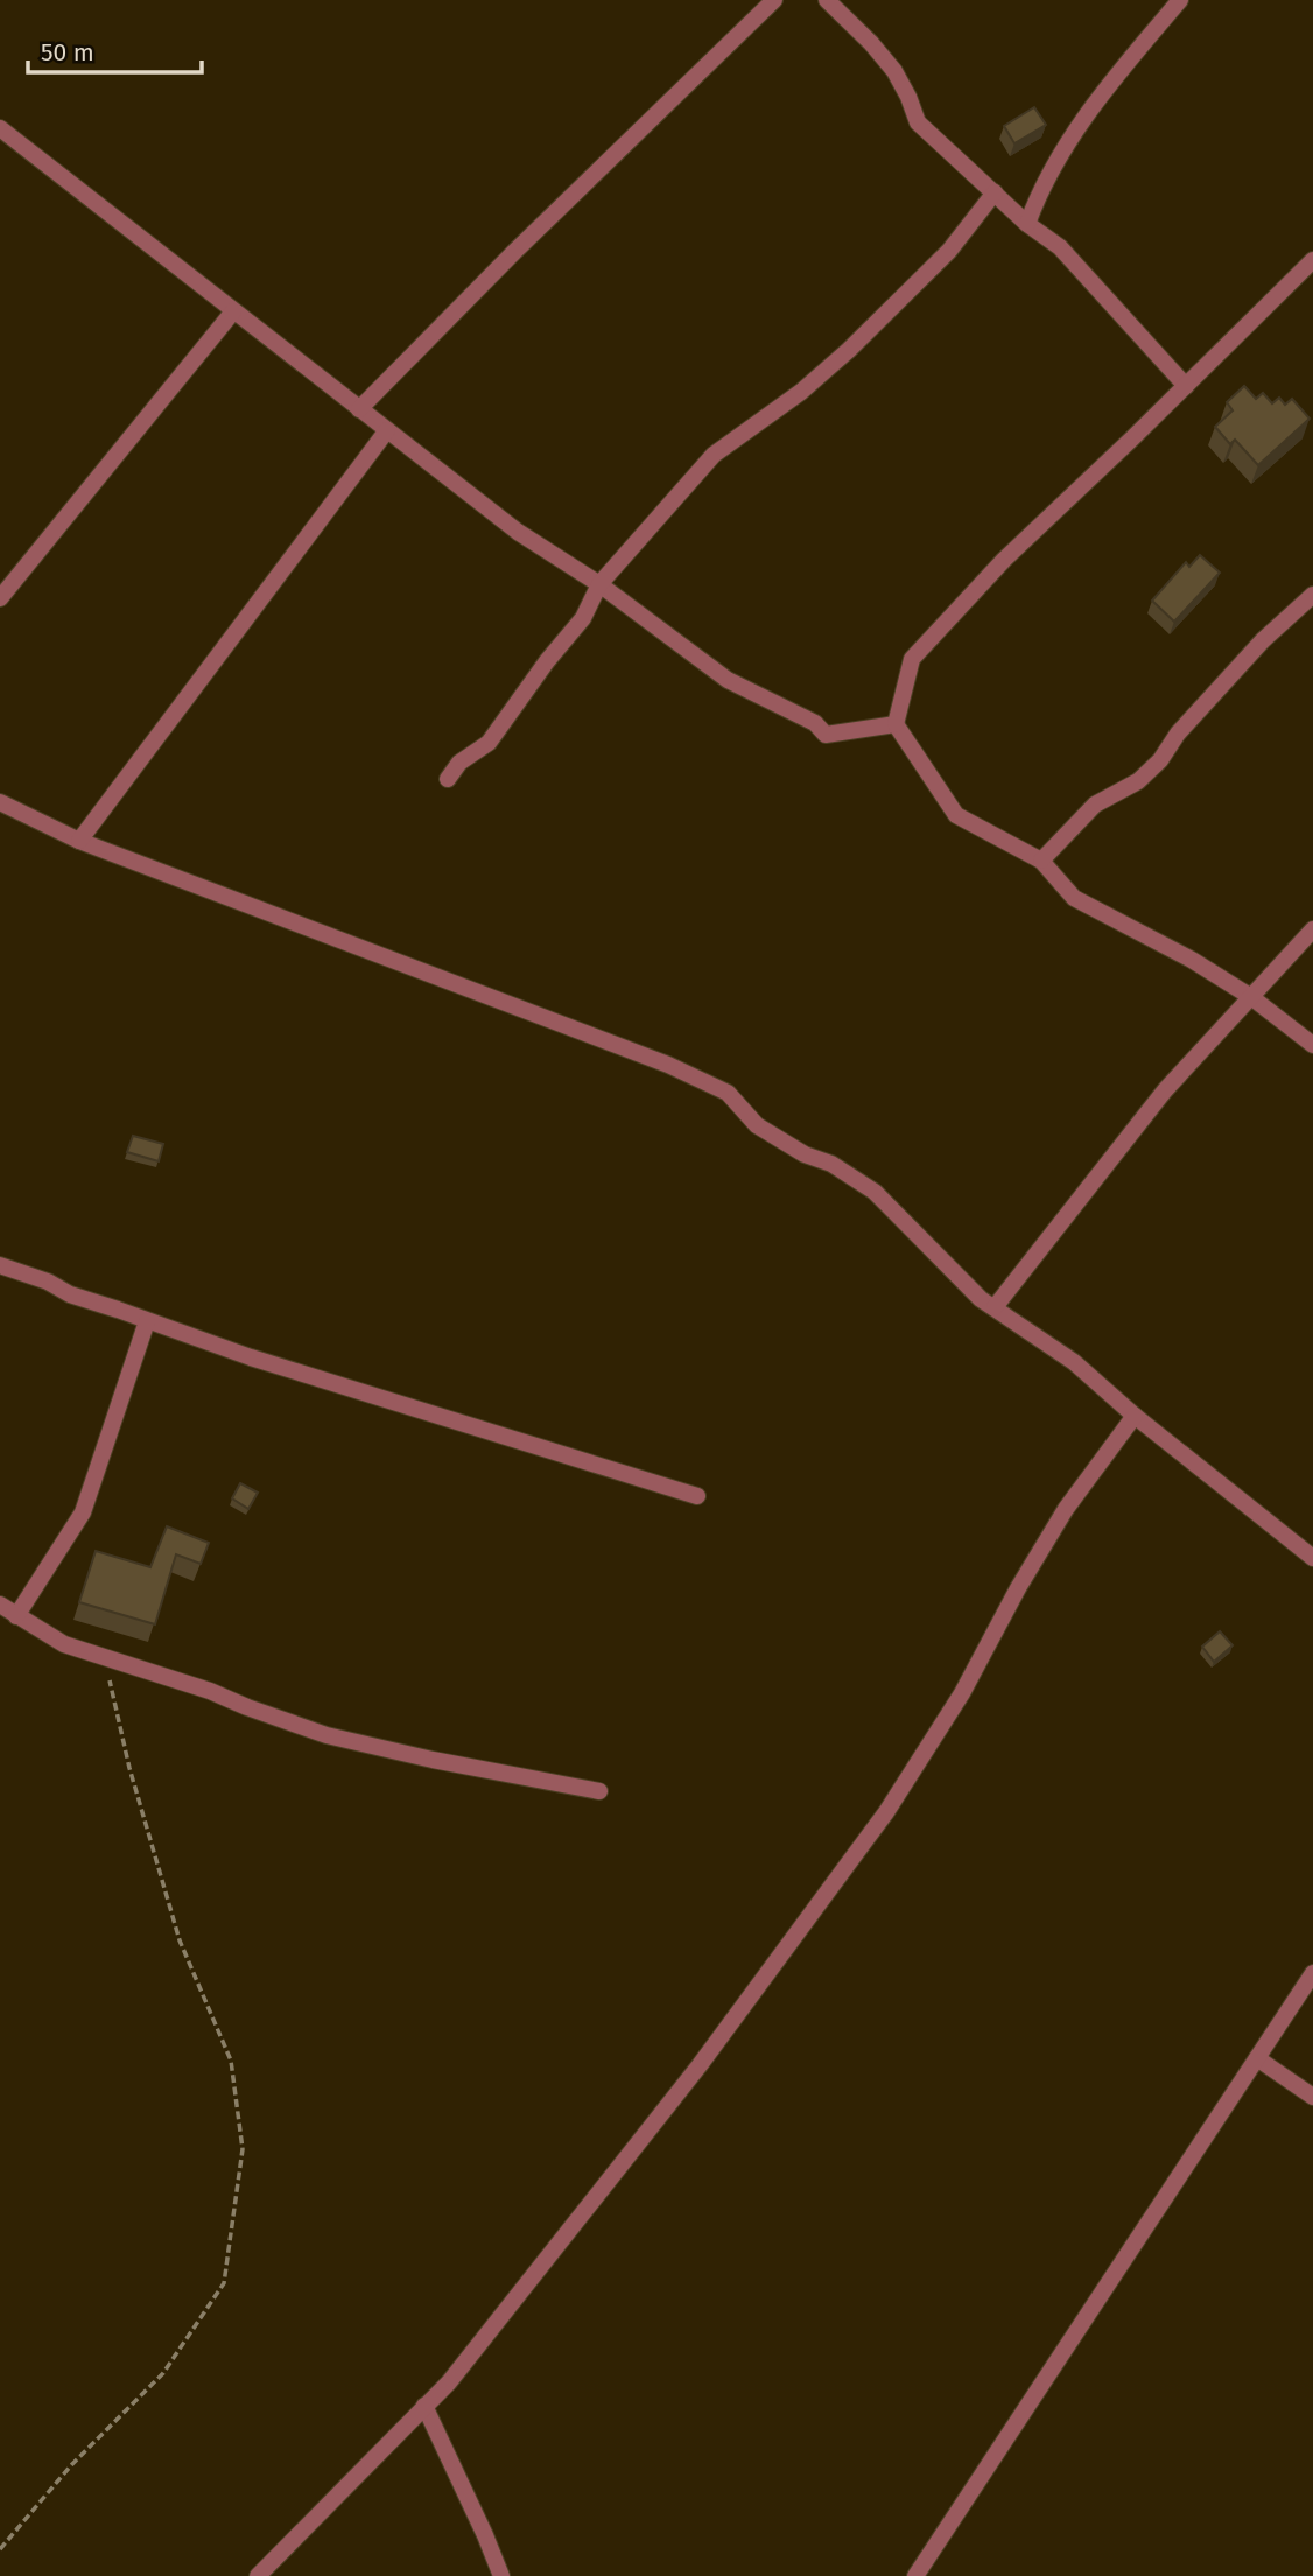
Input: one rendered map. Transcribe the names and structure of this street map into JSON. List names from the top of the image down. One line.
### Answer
{"scale_bar":"50 m"}
